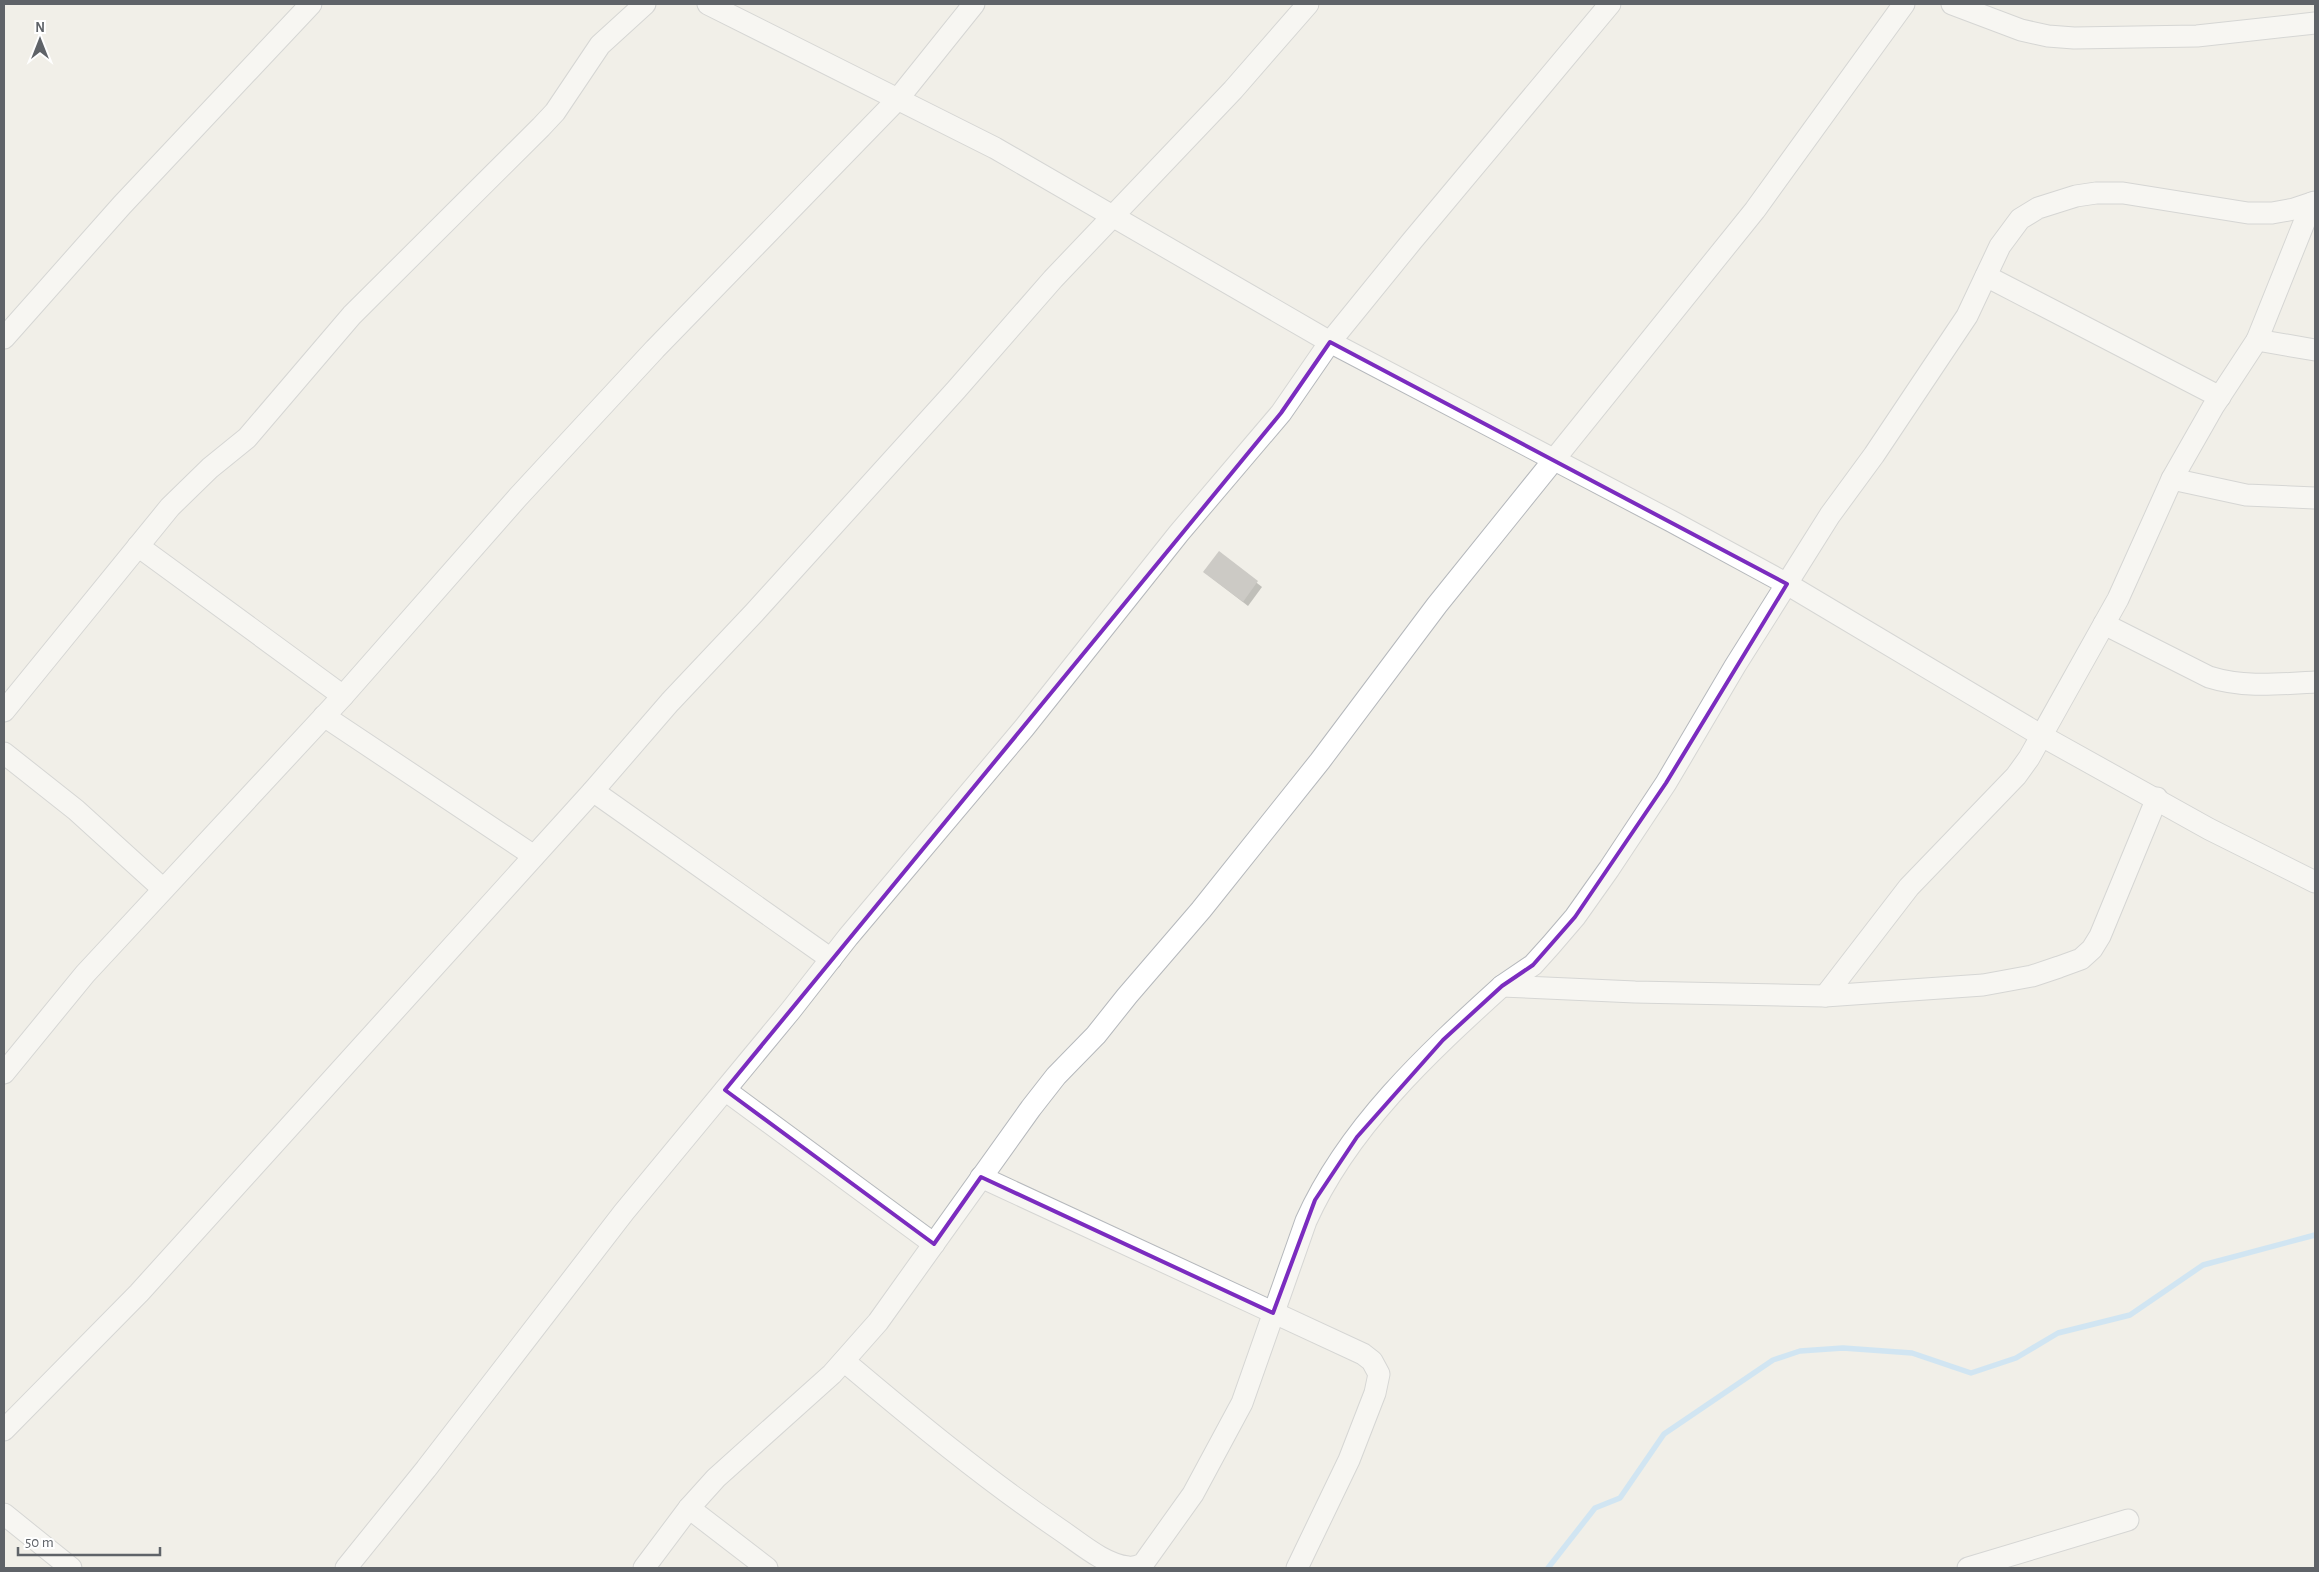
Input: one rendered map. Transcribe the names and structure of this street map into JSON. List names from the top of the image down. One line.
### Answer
{"scale_bar":"50 m","north":"top"}
